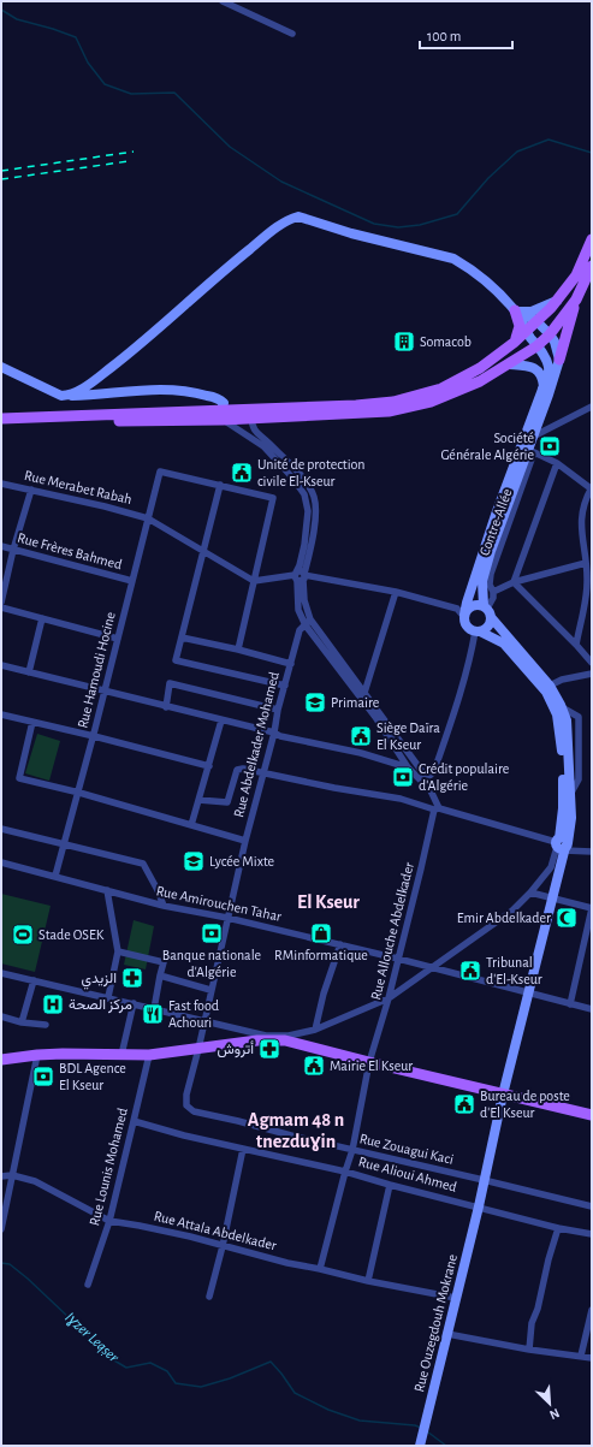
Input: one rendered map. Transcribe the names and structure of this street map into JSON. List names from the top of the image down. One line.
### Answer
{"streets":{"main road":["Rue Ouzegdouh Mokrane"],"street":["Rue Merabet Rabah","Contre-Allée","Rue Frères Bahmed","Rue Hamoudi Hocine","Rue Abdelkader Mohamed","Rue Amirouchen Tahar","Rue Allouche Abdelkader","Rue Zouagui Kaci","Rue Lounis Mohamed","Rue Alioui Ahmed","Rue Attala Abdelkader"]},"crossings":[["Rue Merabet Rabah","Rue Hamoudi Hocine"],["Rue Frères Bahmed","Rue Hamoudi Hocine"],["Rue Hamoudi Hocine","Rue Amirouchen Tahar"],["Rue Abdelkader Mohamed","Rue Amirouchen Tahar"],["Rue Abdelkader Mohamed","Rue Zouagui Kaci"],["Rue Amirouchen Tahar","Rue Allouche Abdelkader"],["Rue Amirouchen Tahar","Rue Ouzegdouh Mokrane"],["Rue Allouche Abdelkader","Rue Zouagui Kaci"],["Rue Allouche Abdelkader","Rue Alioui Ahmed"],["Rue Allouche Abdelkader","Rue Attala Abdelkader"],["Rue Zouagui Kaci","Rue Ouzegdouh Mokrane"],["Rue Lounis Mohamed","Rue Alioui Ahmed"],["Rue Lounis Mohamed","Rue Attala Abdelkader"],["Rue Alioui Ahmed","Rue Ouzegdouh Mokrane"],["Rue Attala Abdelkader","Rue Ouzegdouh Mokrane"]],"districts":["El Kseur","Agmam 48 n tnezduɣin"],"water":["Iɣzer Leqṣer"],"places":{"building":["Somacob"],"bank":["Société Générale Algérie","Crédit populaire d'Algérie","Banque nationale d'Algérie","BDL Agence El Kseur"],"public building":["Unité de protection civile El-Kseur","Siège Daïra El Kseur","Tribunal d'El-Kseur","Mairie El Kseur","Bureau de poste d'El Kseur"],"school or university":["Primaire","Lycée Mixte"],"mosque":["Emir Abdelkader"],"shop":["RMinformatique"],"sports":["Stade OSEK"],"pharmacy":["الزيدي","أتروش"],"hospital":["مركز الصحة"],"restaurant":["Fast food Achouri"]},"scale_bar":"100 m","north":"bottom right"}
